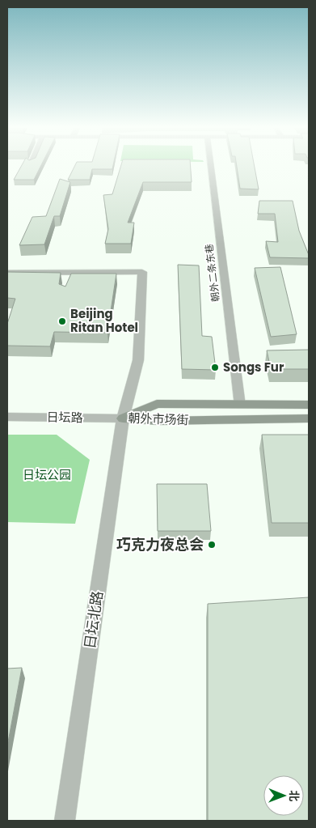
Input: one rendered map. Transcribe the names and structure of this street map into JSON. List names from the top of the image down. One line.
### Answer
{"streets":{"main road":["朝外市场街"],"street":["朝外二条东巷","日坛路","日坛北路"]},"crossings":[["朝外二条东巷","朝外市场街"],["日坛路","朝外市场街"],["日坛路","日坛北路"],["朝外市场街","日坛北路"]],"parks":["日坛公园"],"places":["Beijing Ritan Hotel","Songs Fur","巧克力夜总会"],"north":"right"}
